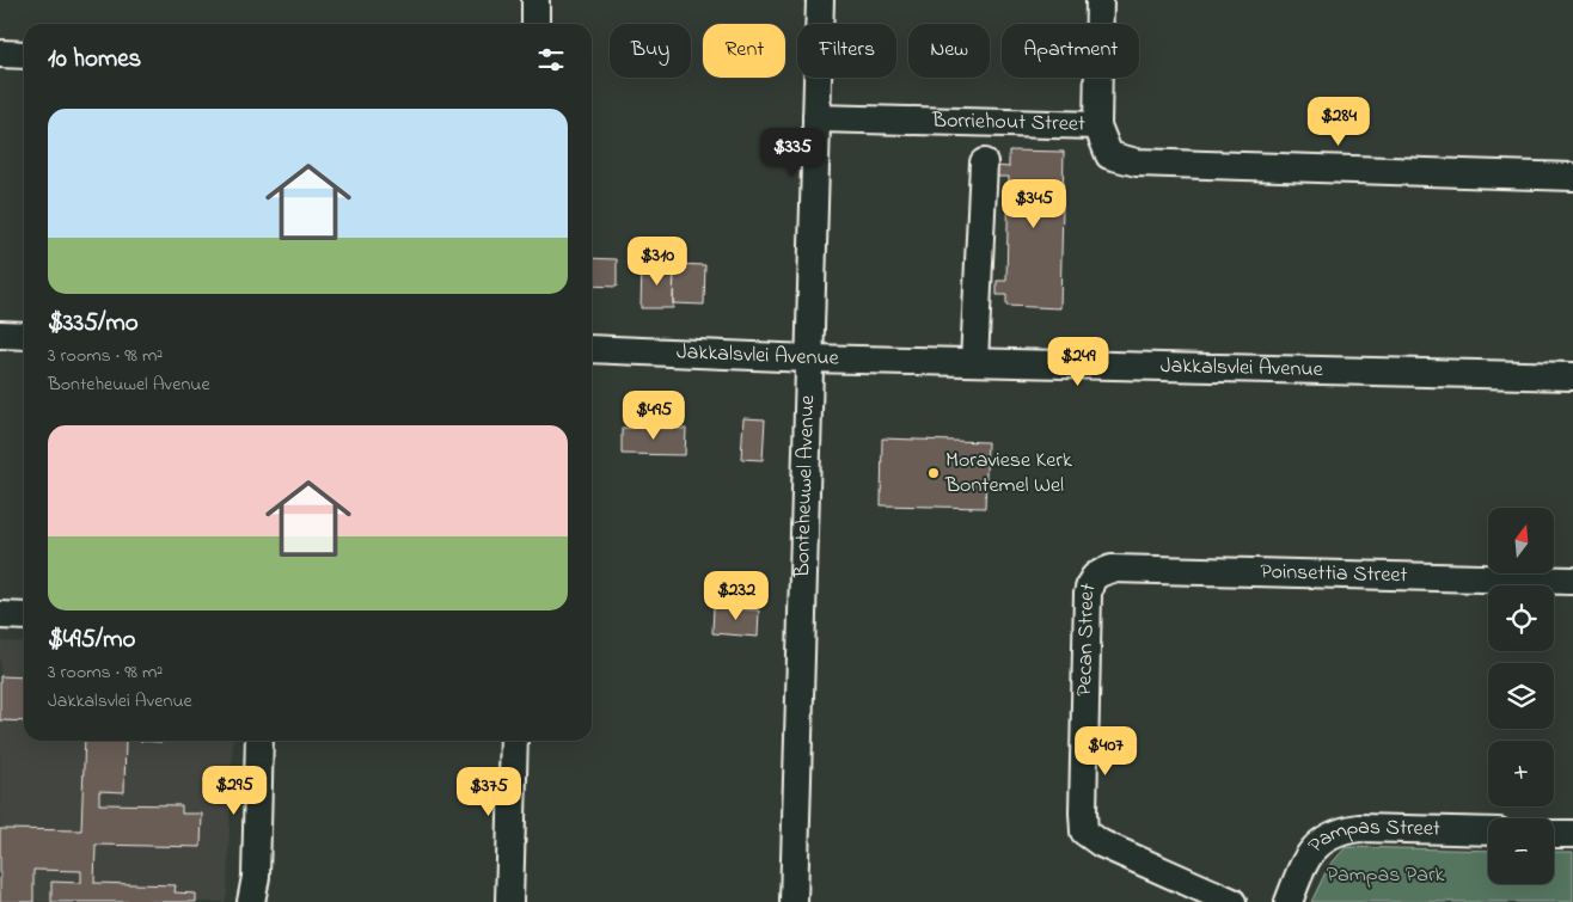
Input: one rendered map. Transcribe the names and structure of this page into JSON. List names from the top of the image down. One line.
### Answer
{"streets":{"street":["Borriehout Street","Jakkalsvlei Avenue","Bonteheuwel Avenue","Poinsettia Street","Pecan Street","Pampas Street"]},"crossings":[["Borriehout Street","Bonteheuwel Avenue"],["Jakkalsvlei Avenue","Bonteheuwel Avenue"],["Poinsettia Street","Pecan Street"]],"parks":["Pampas Park"],"places":["Moraviese Kerk Bontemel Wel"],"north":"top","page":{"chip":["Buy","Rent","Filters","New","Apartment"],"heading":"10 homes","list":[{"name":"$335/mo","note":"3 rooms · 98 m² · Bonteheuwel Avenue"},{"name":"$495/mo","note":"3 rooms · 98 m² · Jakkalsvlei Avenue"}],"price":["$284","$335","$345","$310","$249","$495","$232","$407","$295","$375"],"map_buttons":["+","−"]}}
